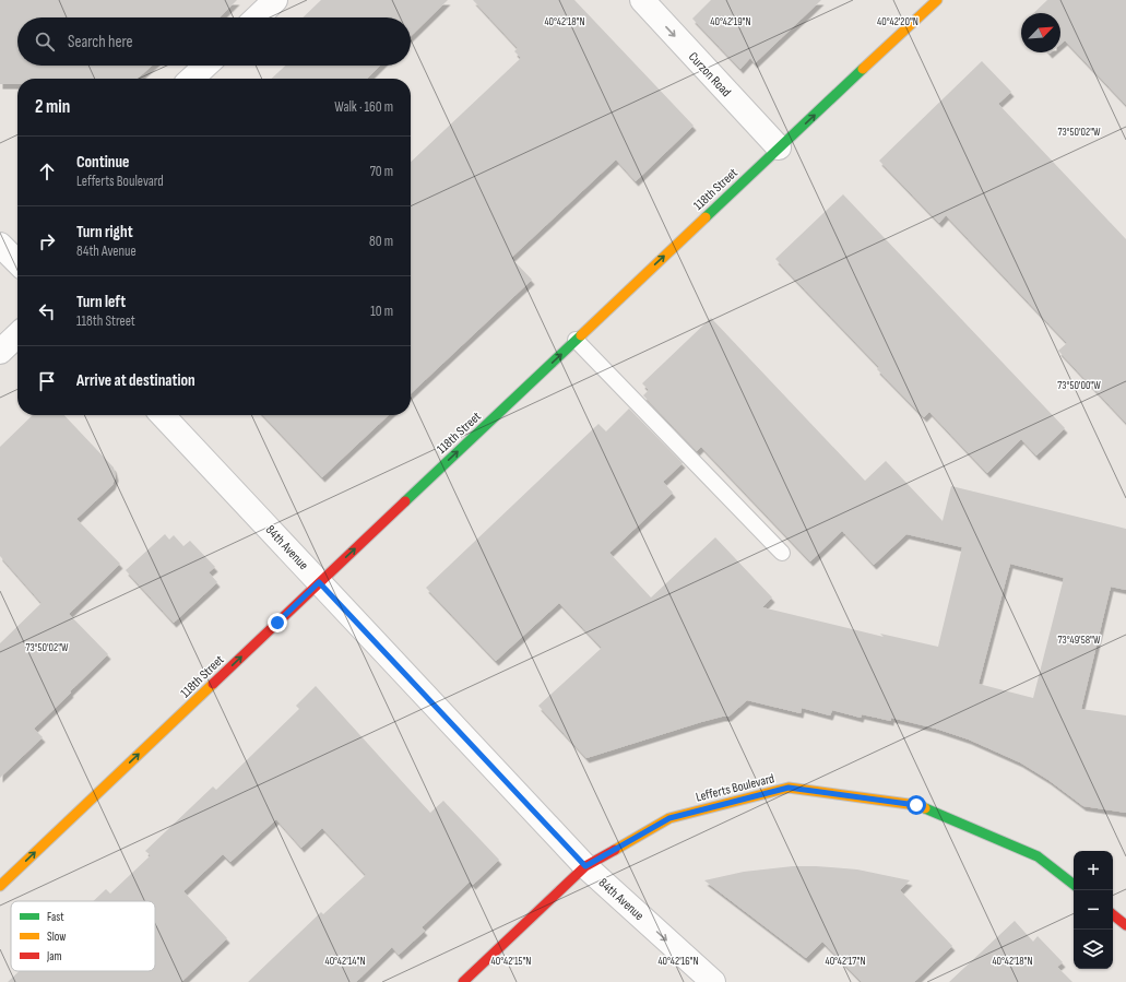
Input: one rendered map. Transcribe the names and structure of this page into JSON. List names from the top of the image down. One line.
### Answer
{"streets":{"street":["Curzon Road","118th Street","84th Avenue","Lefferts Boulevard"]},"crossings":[["Curzon Road","118th Street"],["118th Street","84th Avenue"],["84th Avenue","Lefferts Boulevard"]],"one_way":["Curzon Road","118th Street"],"legend":["Fast","Slow","Jam"],"north":"top right","page":{"search":"Search here","heading":["2 min","Walk · 160 m"],"list":[["Continue","Lefferts Boulevard","70 m"],["Turn right","84th Avenue","80 m"],["Turn left","118th Street","10 m"],"Arrive at destination"],"map_buttons":["+","−"]},"coordinates":["40°42'18\"N","40°42'19\"N","40°42'20\"N","73°50'02\"W","73°50'00\"W","73°49'58\"W","40°42'14\"N","40°42'15\"N","40°42'16\"N","40°42'17\"N"]}
